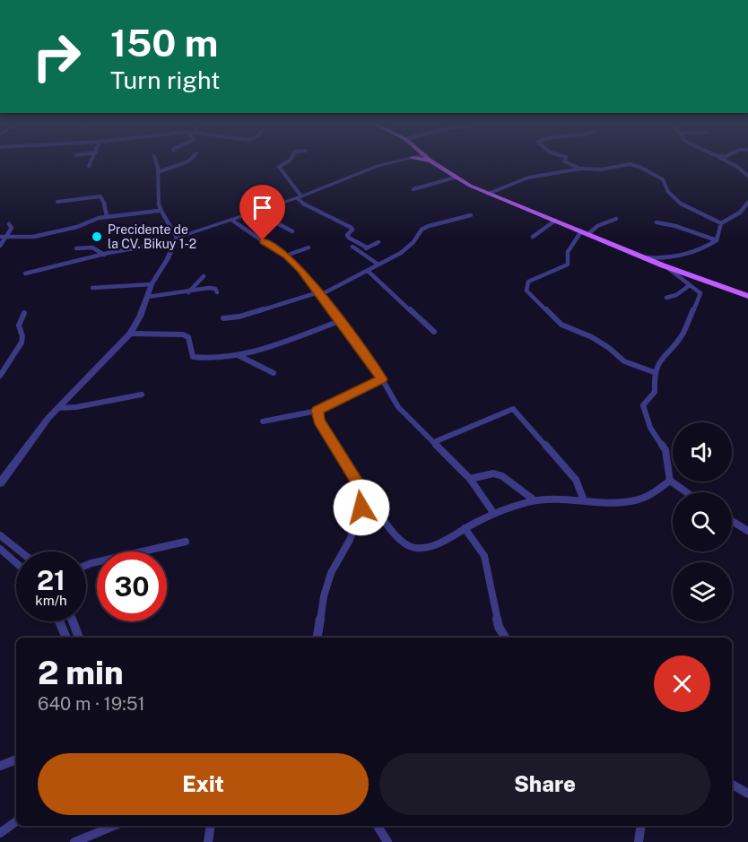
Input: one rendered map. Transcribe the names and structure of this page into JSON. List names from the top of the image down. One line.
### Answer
{"places":["Precidente de la CV. Bikuy 1-2"],"page":{"turn":["150 m","Turn right"],"speed":"21 km/h","limit":"30","heading":["2 min","640 m · 19:51"],"buttons":["Exit","Share"]}}
